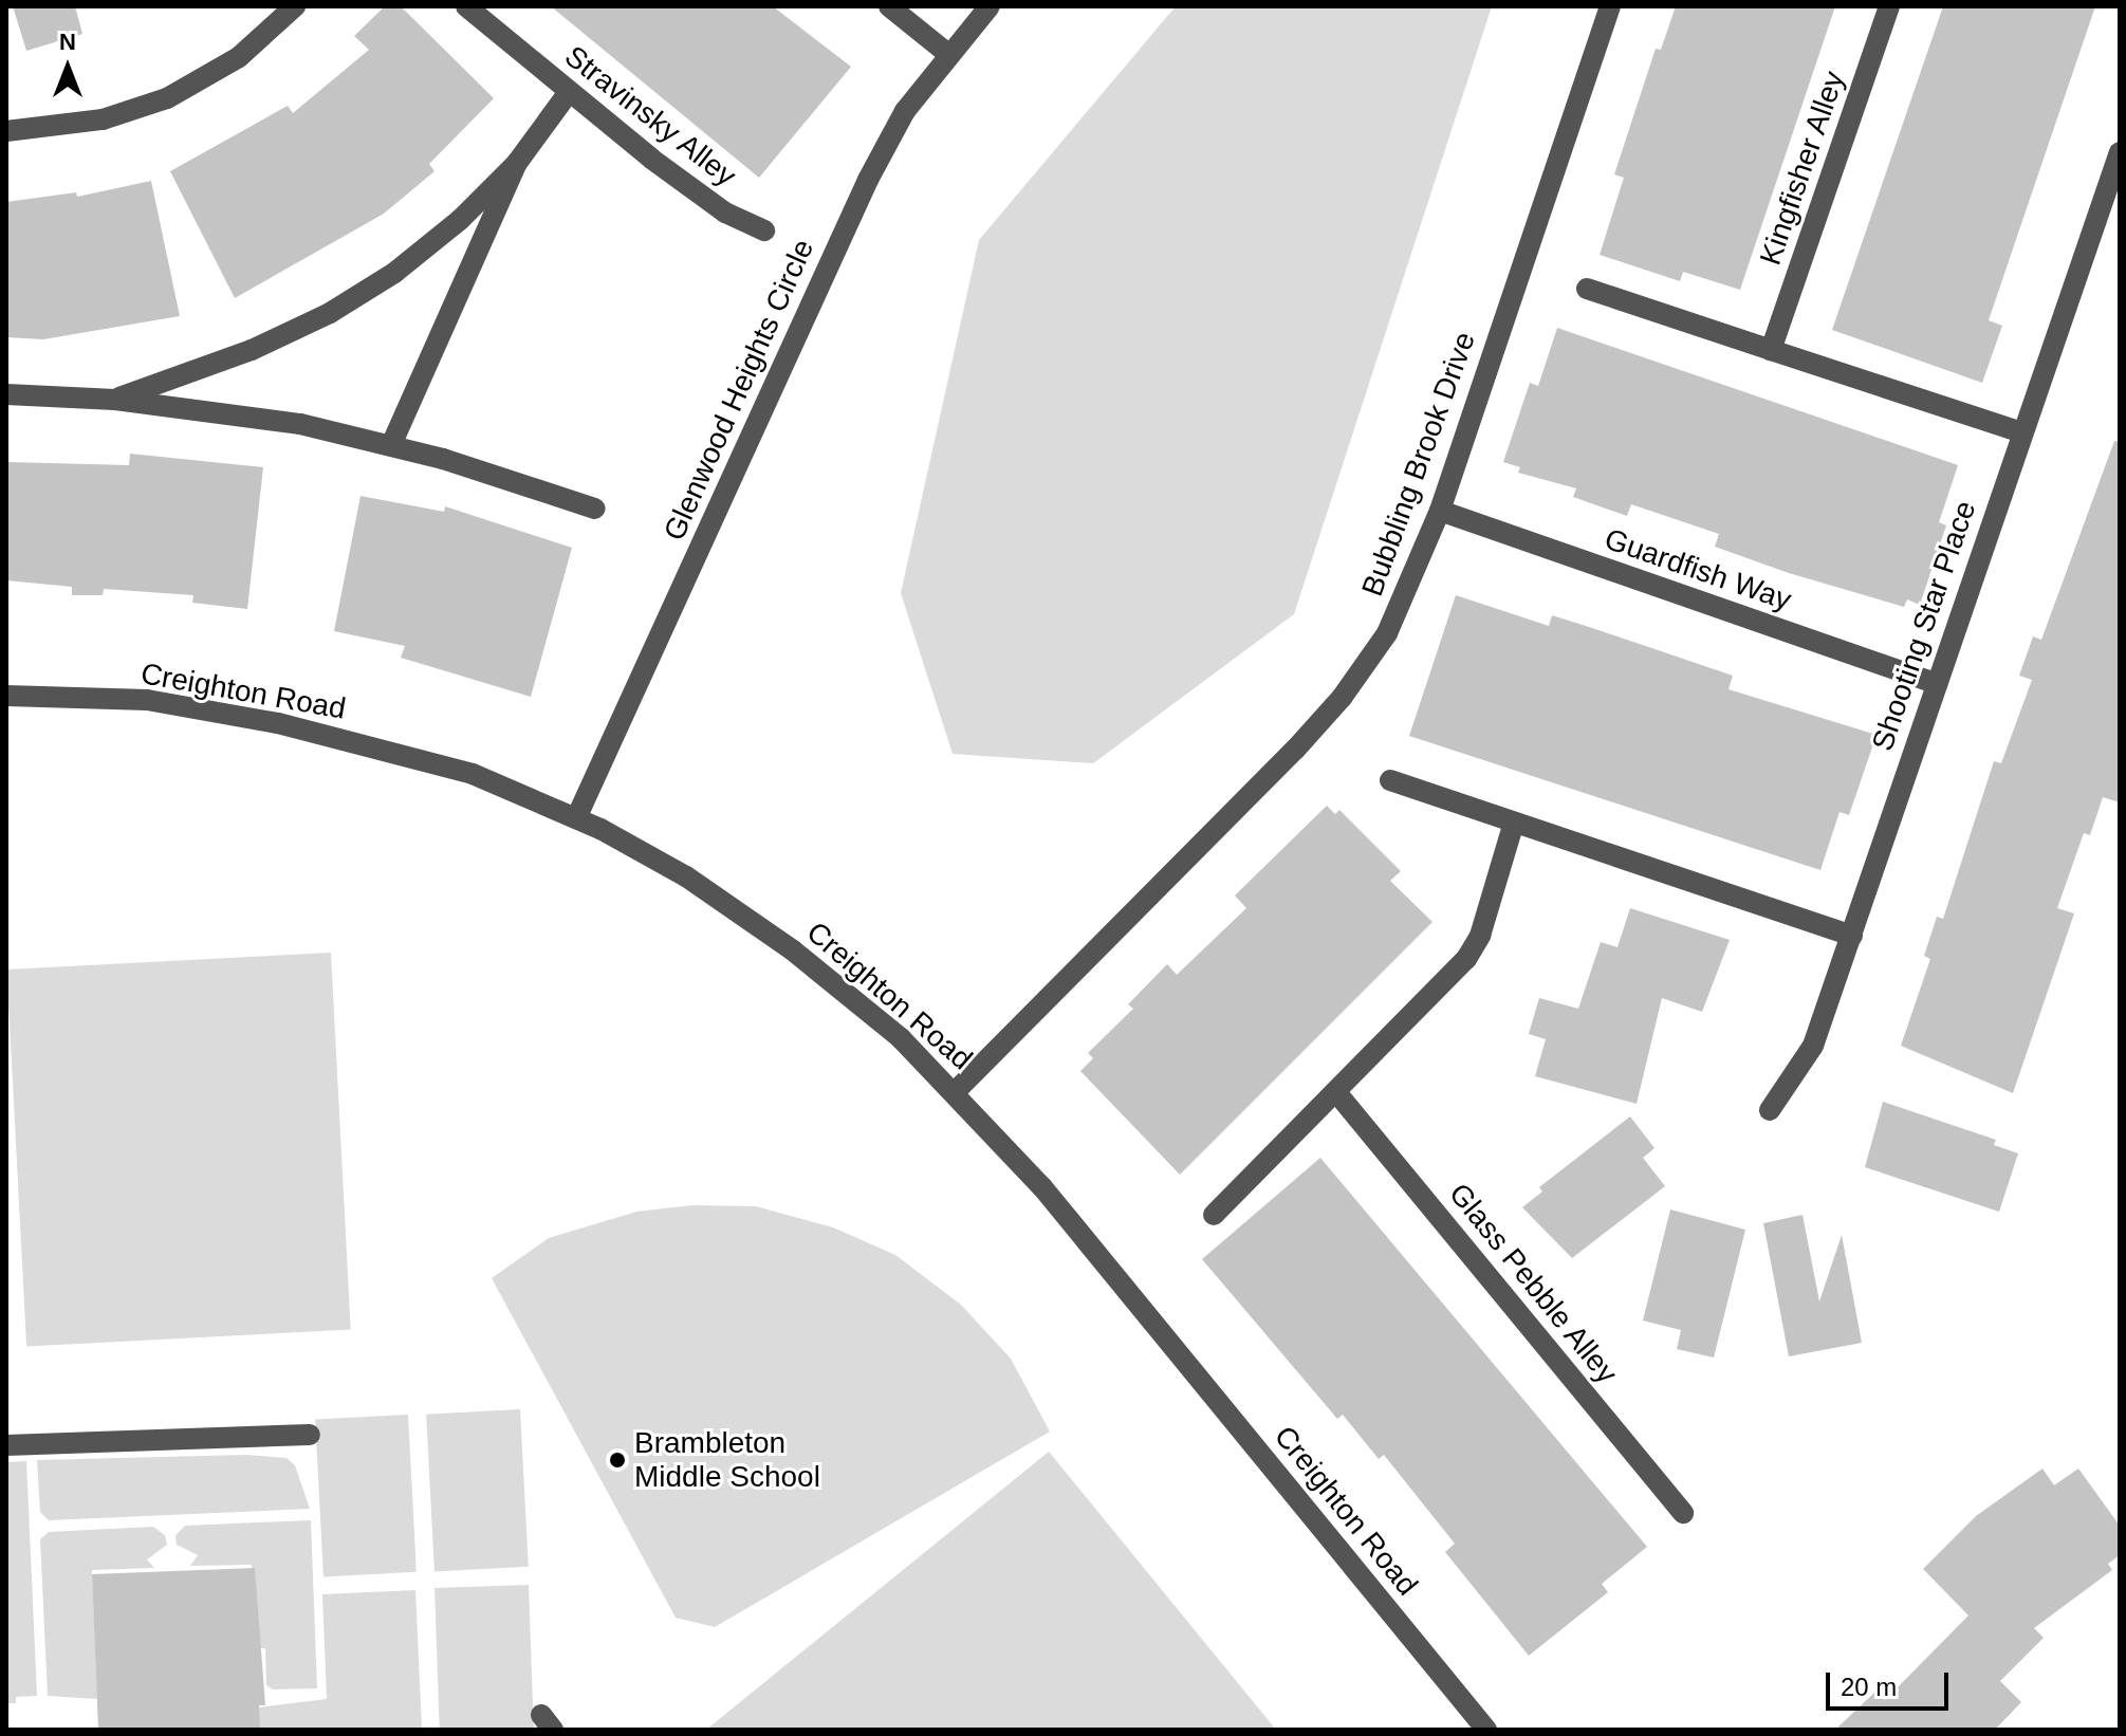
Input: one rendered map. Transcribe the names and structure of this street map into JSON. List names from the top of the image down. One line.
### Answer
{"streets":{"street":["Stravinsky Alley","Kingfisher Alley","Glenwood Heights Circle","Bubbling Brook Drive","Guardfish Way","Shooting Star Place","Creighton Road","Glass Pebble Alley"]},"crossings":[["Glenwood Heights Circle","Creighton Road"],["Bubbling Brook Drive","Guardfish Way"],["Bubbling Brook Drive","Creighton Road"],["Guardfish Way","Shooting Star Place"]],"places":["Brambleton Middle School"],"scale_bar":"20 m","north":"top"}
